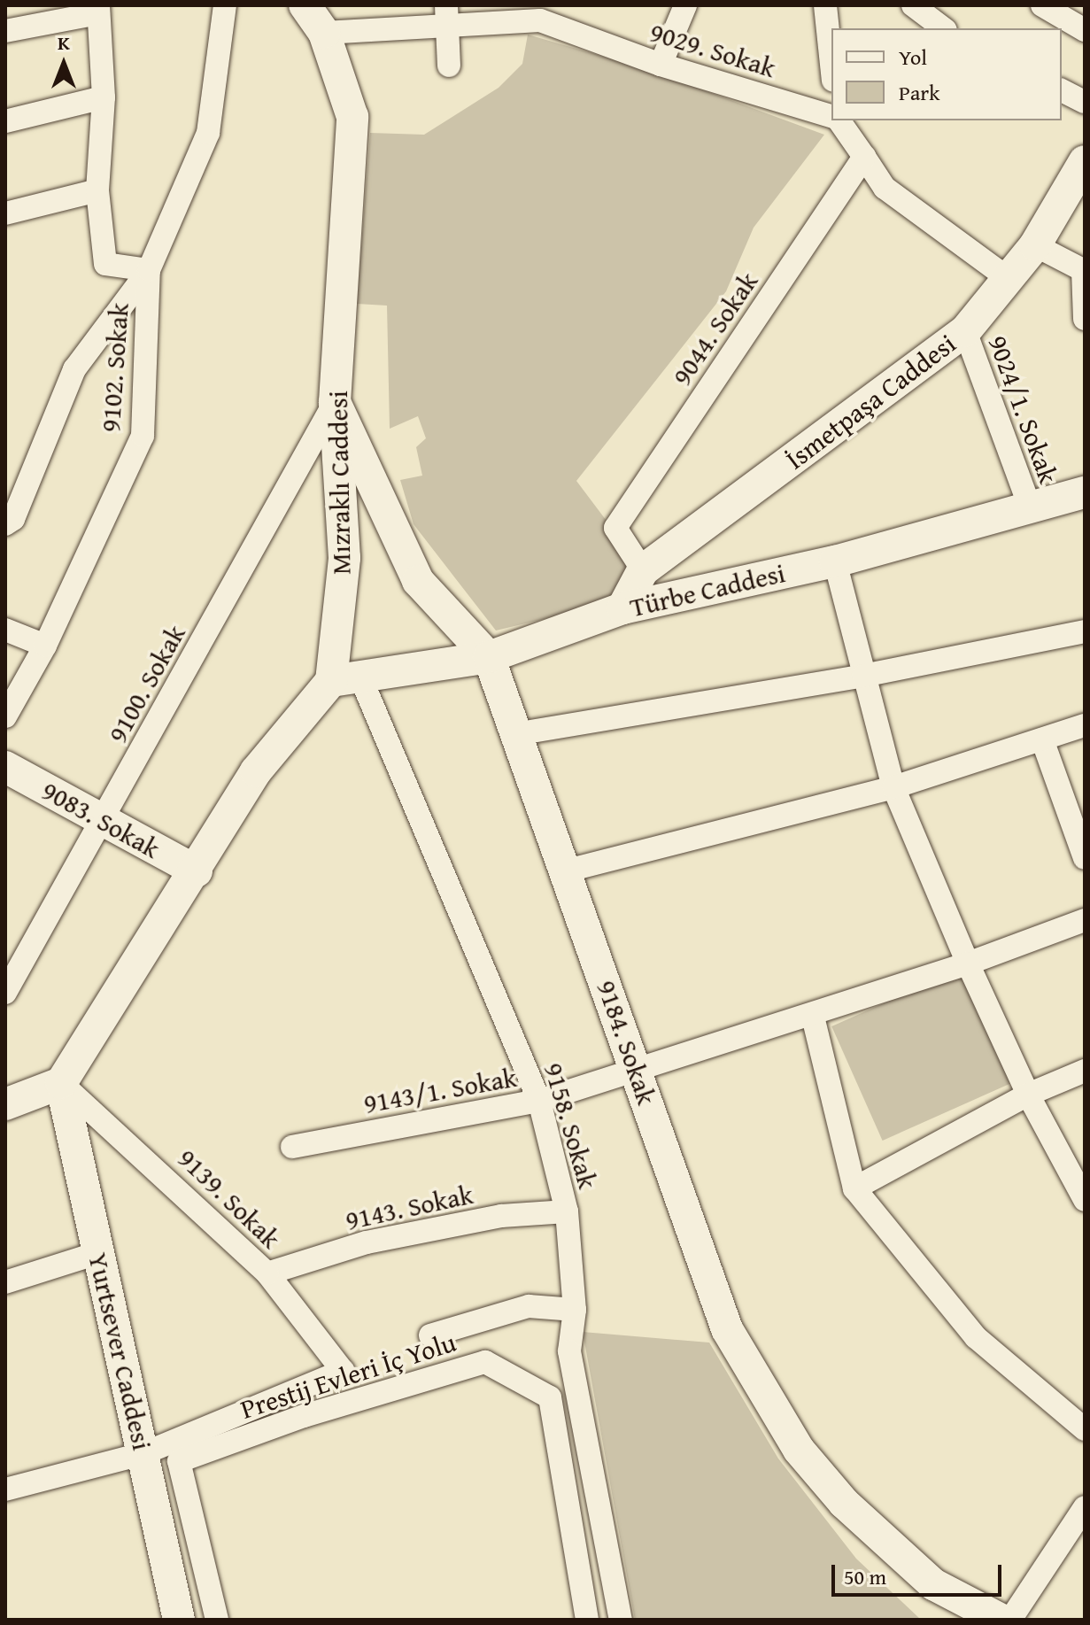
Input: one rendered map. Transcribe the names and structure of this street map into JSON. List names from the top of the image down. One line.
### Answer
{"streets":{"main road":["İsmetpaşa Caddesi","Mızraklı Caddesi","Türbe Caddesi","9083. Sokak","9184. Sokak","Yurtsever Caddesi"],"street":["9029. Sokak","9044. Sokak","9102. Sokak","9024/1. Sokak","9100. Sokak","9143/1. Sokak","9158. Sokak","9139. Sokak","9143. Sokak","Prestij Evleri İç Yolu"]},"crossings":[["9029. Sokak","Mızraklı Caddesi"],["9044. Sokak","İsmetpaşa Caddesi"],["İsmetpaşa Caddesi","9024/1. Sokak"],["İsmetpaşa Caddesi","Türbe Caddesi"],["9024/1. Sokak","Türbe Caddesi"],["Mızraklı Caddesi","Türbe Caddesi"],["Mızraklı Caddesi","9100. Sokak"],["Mızraklı Caddesi","9184. Sokak"],["Mızraklı Caddesi","9158. Sokak"],["Türbe Caddesi","9184. Sokak"],["Türbe Caddesi","9158. Sokak"],["9100. Sokak","9083. Sokak"],["9100. Sokak","9184. Sokak"],["9184. Sokak","9143/1. Sokak"],["9143/1. Sokak","9158. Sokak"],["9158. Sokak","9143. Sokak"],["9139. Sokak","9143. Sokak"],["9139. Sokak","Yurtsever Caddesi"]],"legend":["Yol","Park"],"scale_bar":"50 m","north":"top"}
